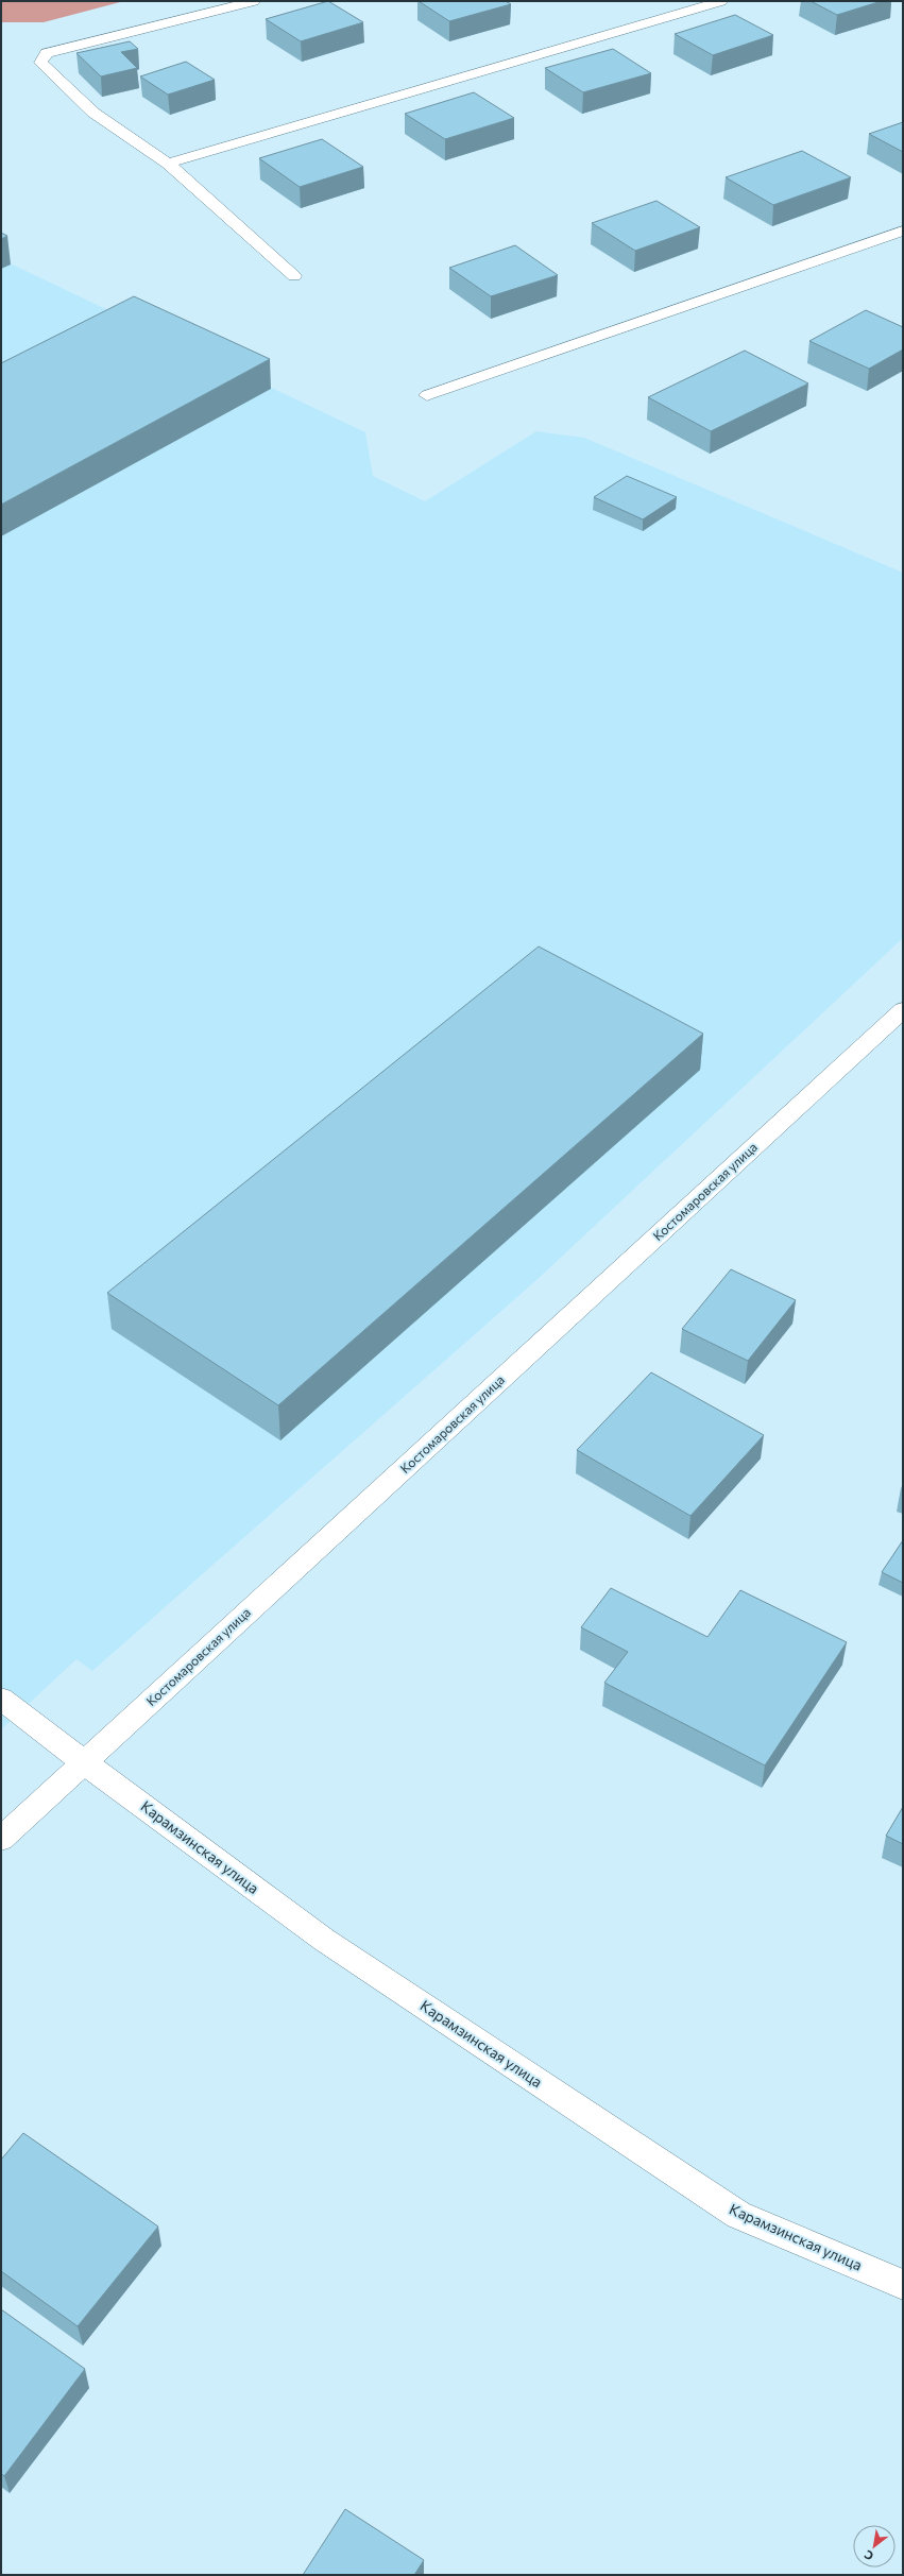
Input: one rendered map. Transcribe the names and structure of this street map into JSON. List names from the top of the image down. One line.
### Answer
{"streets":{"street":["Костомаровская улица","Карамзинская улица"]},"crossings":[["Костомаровская улица","Карамзинская улица"]],"north":"bottom left"}
